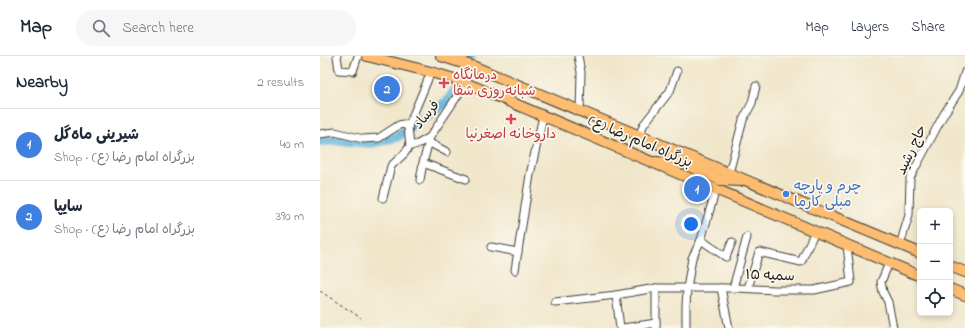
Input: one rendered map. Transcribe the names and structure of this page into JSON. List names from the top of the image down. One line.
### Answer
{"streets":{"highway":["بزرگراه امام رضا (ع)"],"street":["فرساد","حاج رشید","سمیه ۱۵"]},"crossings":[["فرساد","بزرگراه امام رضا (ع)"],["بزرگراه امام رضا (ع)","حاج رشید"],["بزرگراه امام رضا (ع)","سمیه ۱۵"]],"places":{"health":["درمانگاه شبانه‌روزی شفا","داروخانه اصغرنیا"],"other":["چرم و پارچه مبلی کارما"]},"page":{"header":"Map","search":"Search here","nav":["Map","Layers","Share"],"heading":["Nearby","2 results"],"pins":["2","1"],"list":[{"mark":"1","name":"شیرینی ماه‌گل","note":"Shop · بزرگراه امام رضا (ع)","value":"40 m"},{"mark":"2","name":"سایپا","note":"Shop · بزرگراه امام رضا (ع)","value":"390 m"}],"map_buttons":["+","−"]}}
